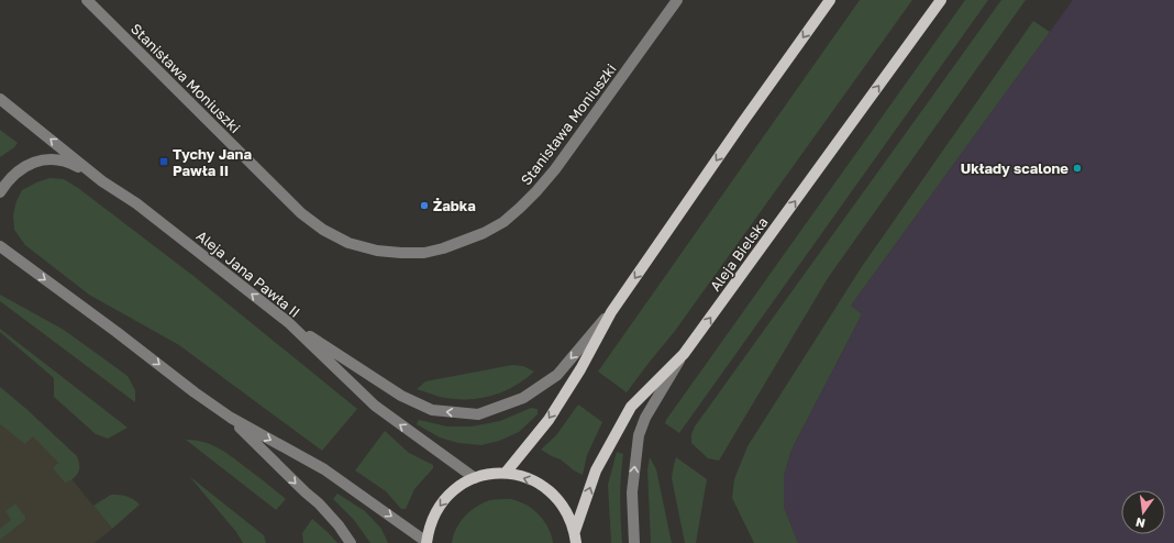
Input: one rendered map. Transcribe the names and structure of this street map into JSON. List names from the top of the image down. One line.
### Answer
{"streets":{"main road":["Aleja Bielska"],"street":["Stanisława Moniuszki","Aleja Jana Pawła II"]},"places":{"transit":["Tychy Jana Pawła II"],"other":["Układy scalone","Żabka"]},"north":"bottom"}
